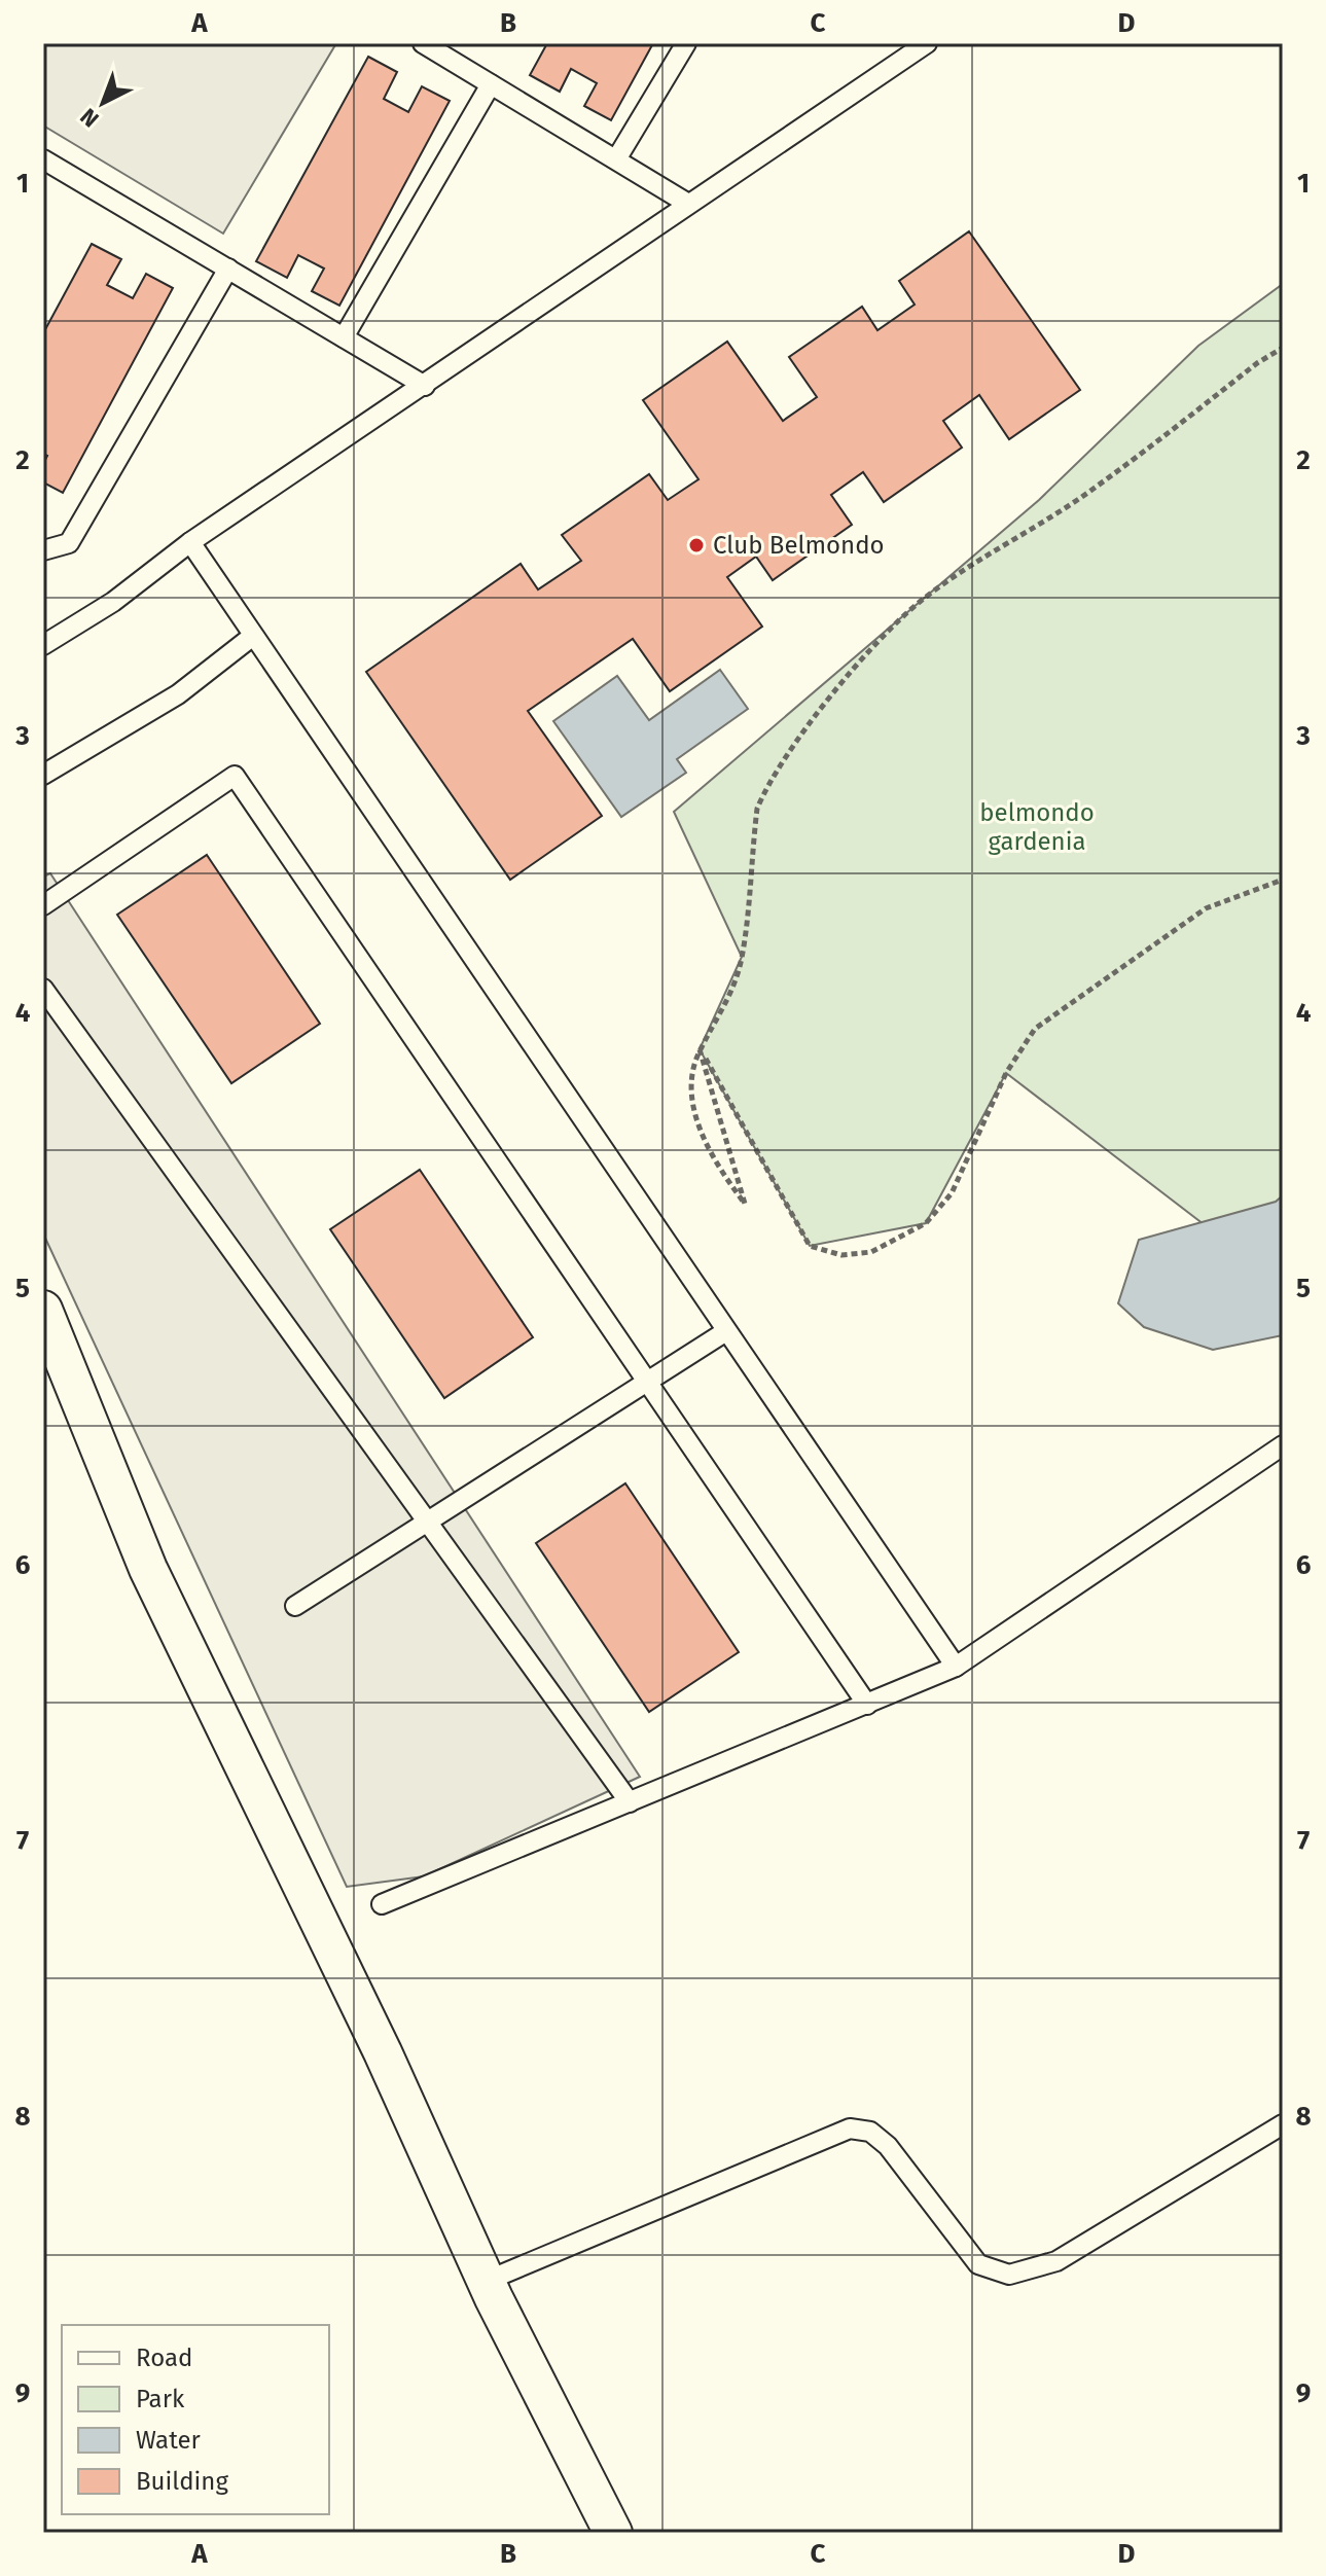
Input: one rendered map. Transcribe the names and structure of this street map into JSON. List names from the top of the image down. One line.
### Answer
{"parks":["belmondo gardenia"],"places":["Club Belmondo"],"legend":["Road","Park","Water","Building"],"north":"bottom left","grid":{"columns":["A","B","C","D"],"rows":["1","2","3","4","5","6","7","8","9"]}}
